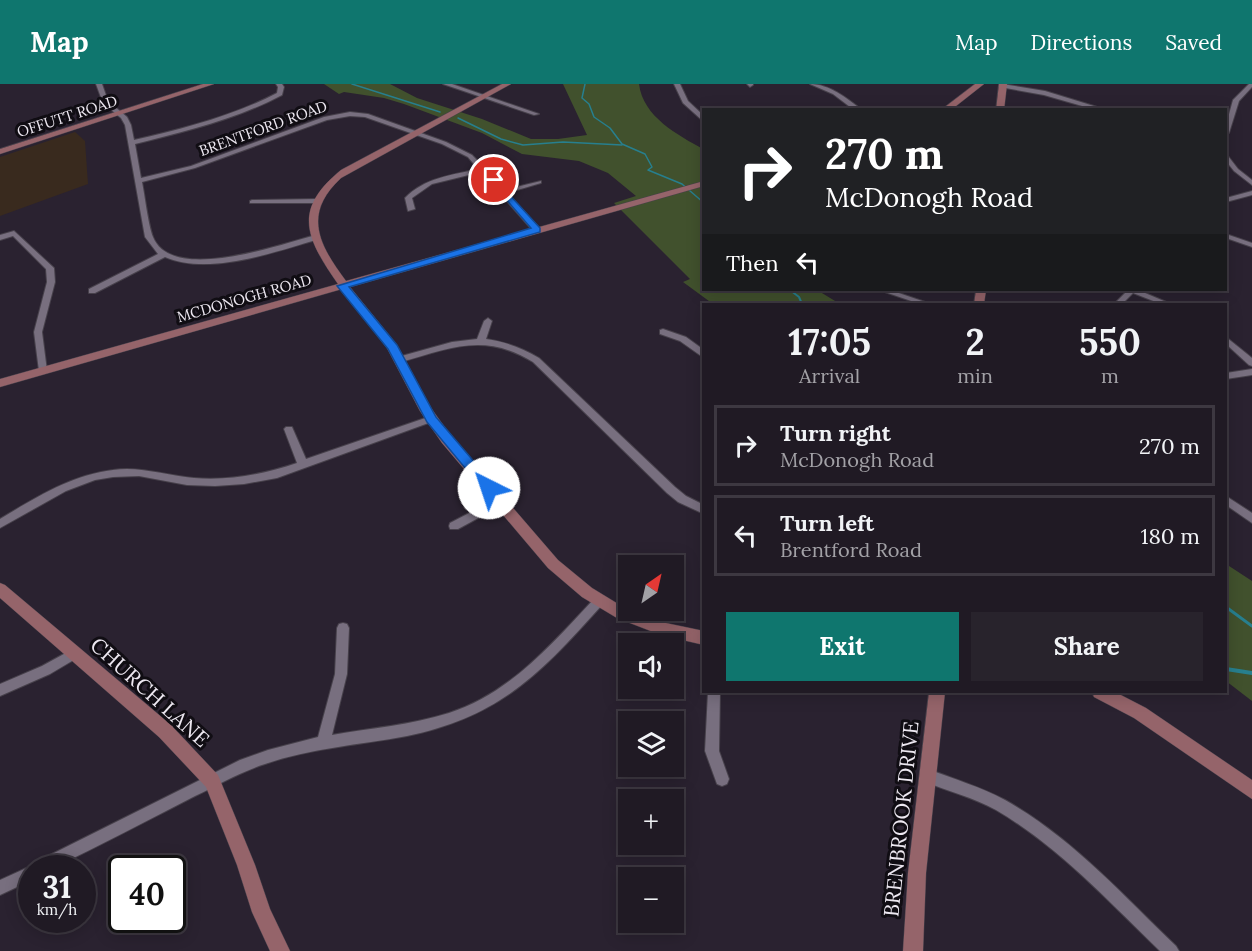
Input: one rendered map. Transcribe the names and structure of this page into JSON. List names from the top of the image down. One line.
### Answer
{"streets":{"street":["OFFUTT ROAD","BRENTFORD ROAD","MCDONOGH ROAD","CHURCH LANE","BRENBROOK DRIVE"]},"crossings":[["BRENTFORD ROAD","MCDONOGH ROAD"]],"north":"top right","page":{"header":"Map","nav":["Map","Directions","Saved"],"turn":["270 m","McDonogh Road"],"then":"Then","eta":["17:05","Arrival","2","min","550","m"],"list":[{"name":"Turn right","note":"McDonogh Road","value":"270 m"},{"name":"Turn left","note":"Brentford Road","value":"180 m"}],"map_buttons":["+","−"],"buttons":["Exit","Share"],"speed":"31 km/h","limit":"40"}}
